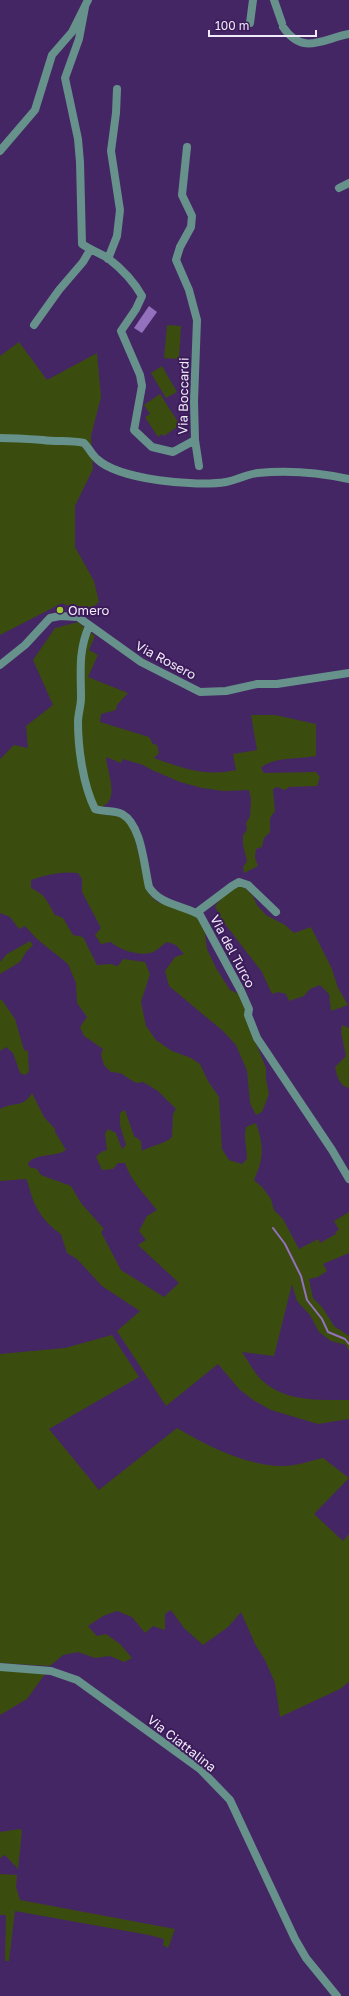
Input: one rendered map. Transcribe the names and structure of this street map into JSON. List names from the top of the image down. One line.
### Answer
{"streets":{"street":["Via Boccardi","Via Rosero","Via del Turco","Via Ciattalina"]},"crossings":[["Via Rosero","Via del Turco"]],"places":["Omero"],"scale_bar":"100 m"}
